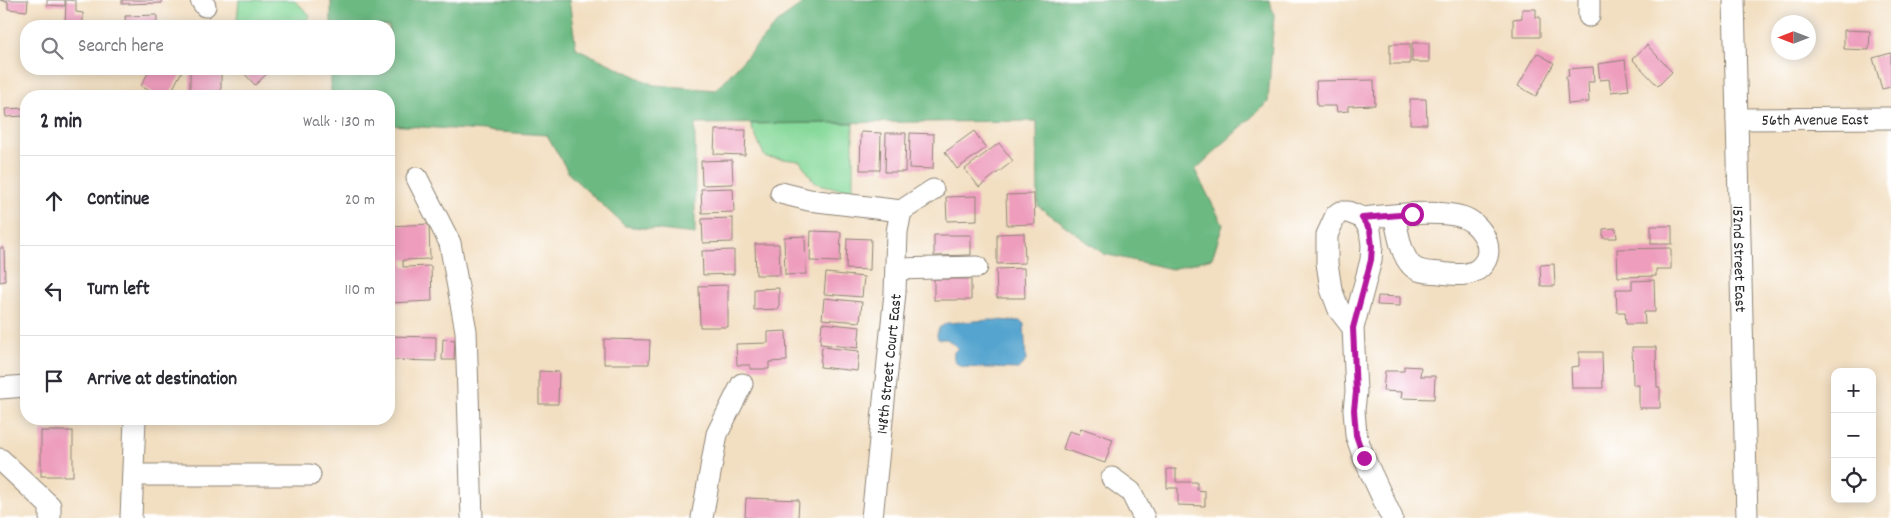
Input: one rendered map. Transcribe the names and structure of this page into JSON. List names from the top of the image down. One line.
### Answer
{"streets":{"street":["56th Avenue East","152nd Street East","148th Street Court East"]},"crossings":[["56th Avenue East","152nd Street East"]],"north":"left","page":{"search":"Search here","heading":["2 min","Walk · 130 m"],"list":[["Continue","20 m"],["Turn left","110 m"],"Arrive at destination"],"map_buttons":["+","−"]}}
